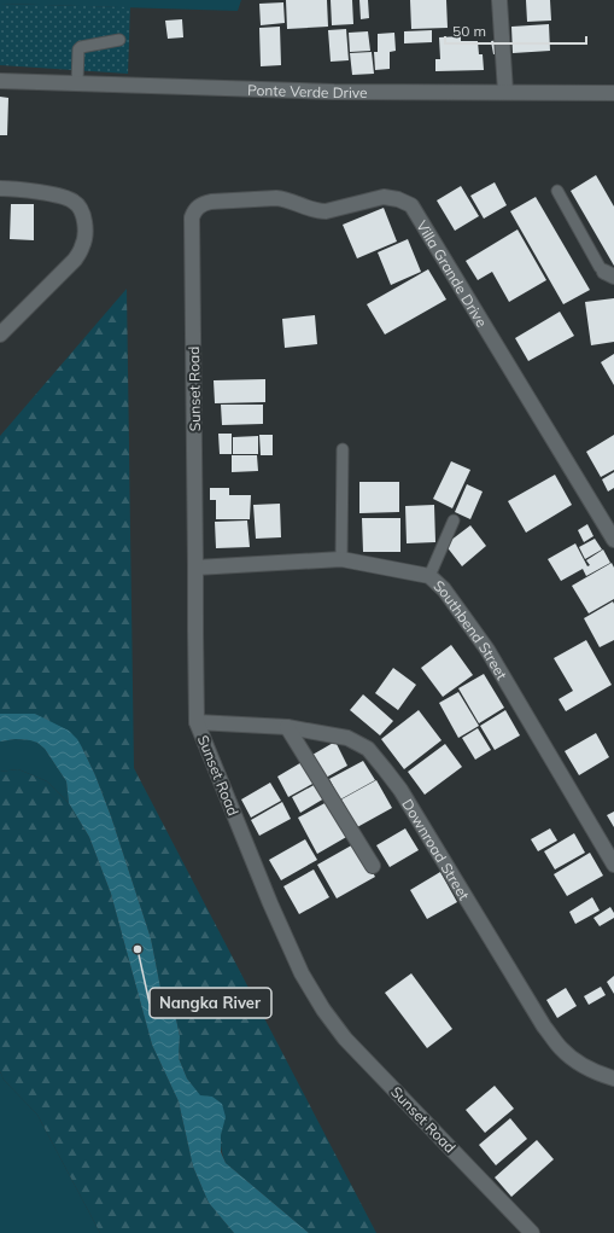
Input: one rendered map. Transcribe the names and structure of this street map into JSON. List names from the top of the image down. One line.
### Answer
{"streets":{"street":["Ponte Verde Drive","Villa Grande Drive","Sunset Road","Southbend Street","Downroad Street"]},"crossings":[["Villa Grande Drive","Sunset Road"],["Sunset Road","Southbend Street"],["Sunset Road","Downroad Street"]],"places":["Nangka River"],"scale_bar":"50 m"}
